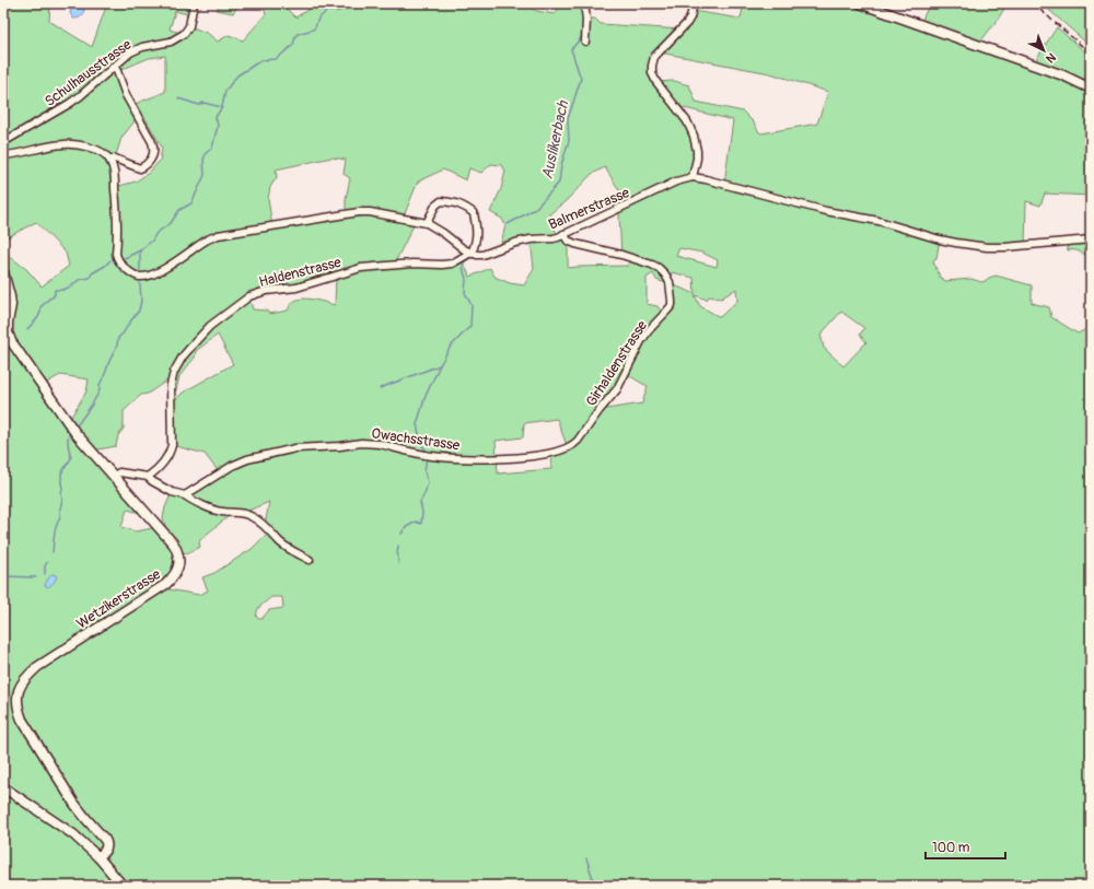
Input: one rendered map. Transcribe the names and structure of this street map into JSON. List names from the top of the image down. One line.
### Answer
{"streets":{"street":["Schulhausstrasse","Balmerstrasse","Haldenstrasse","Girhaldenstrasse","Owachsstrasse","Wetzikerstrasse"]},"crossings":[["Balmerstrasse","Haldenstrasse"],["Balmerstrasse","Girhaldenstrasse"],["Girhaldenstrasse","Owachsstrasse"]],"water":["Auslikerbach"],"scale_bar":"100 m","north":"bottom right"}
